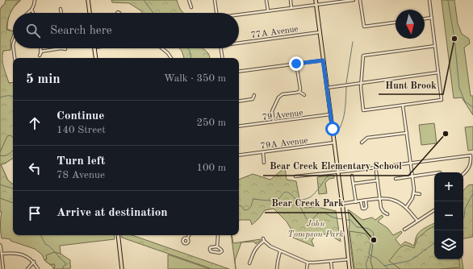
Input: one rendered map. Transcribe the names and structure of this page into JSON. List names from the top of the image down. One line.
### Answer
{"streets":{"street":["77A Avenue","79 Avenue","79A Avenue"]},"parks":["John Tompson Park"],"places":["Hunt Brook","Bear Creek Elementary School","Bear Creek Park"],"north":"bottom","page":{"search":"Search here","heading":["5 min","Walk · 350 m"],"list":[["Continue","140 Street","250 m"],["Turn left","78 Avenue","100 m"],"Arrive at destination"],"map_buttons":["+","−"]}}
